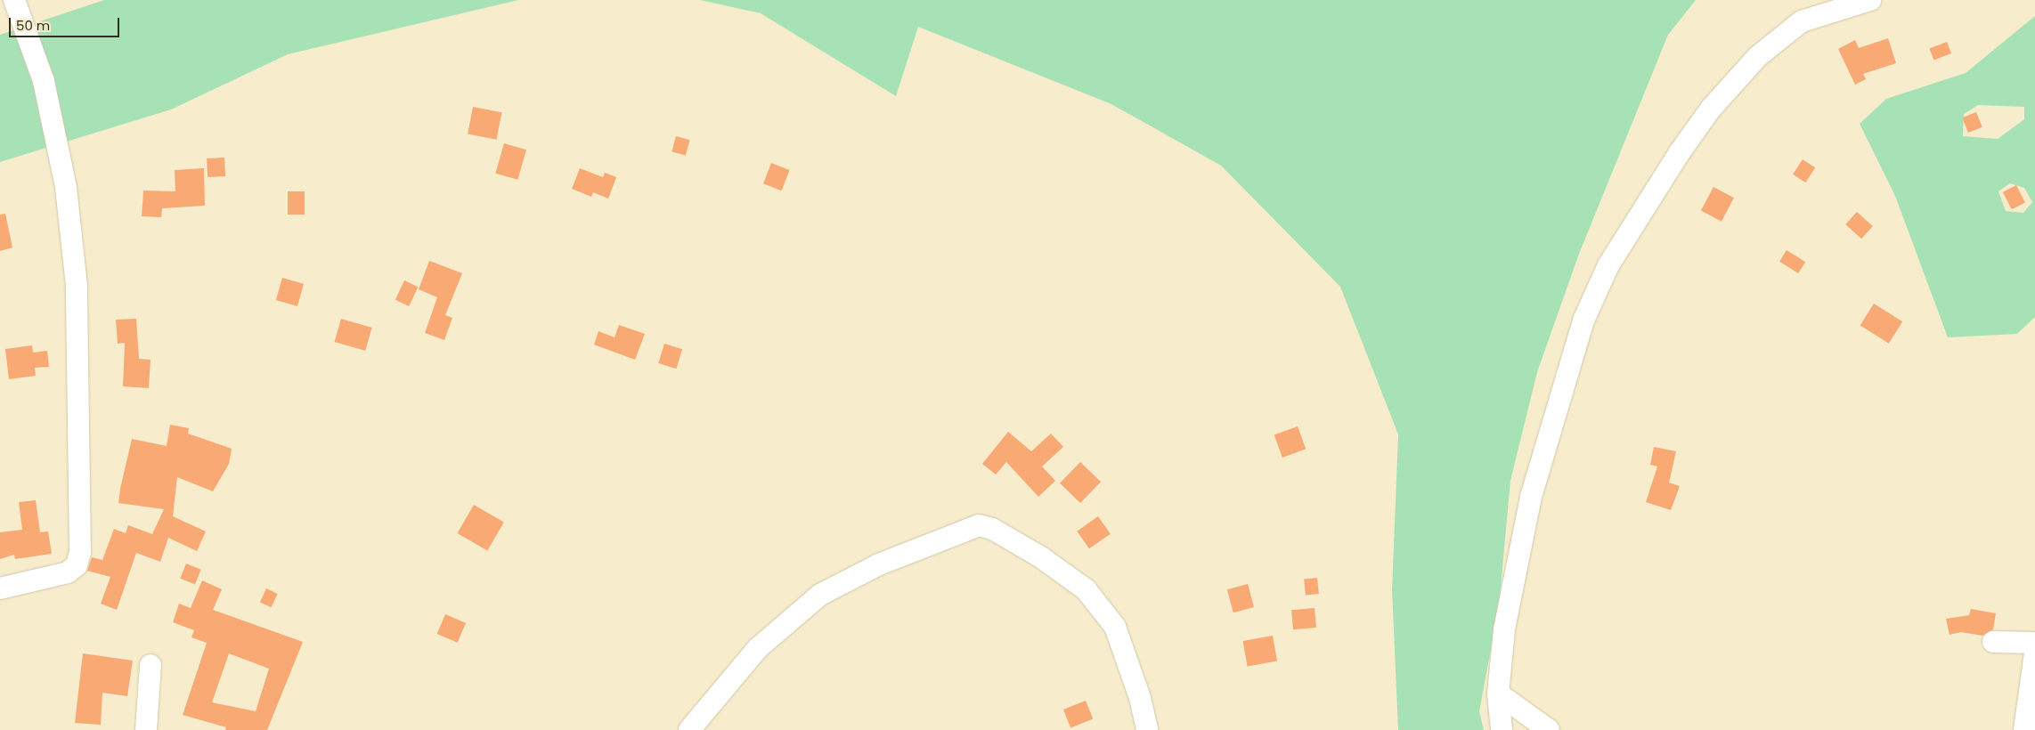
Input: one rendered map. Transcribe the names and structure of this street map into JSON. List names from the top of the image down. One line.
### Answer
{"scale_bar":"50 m"}
